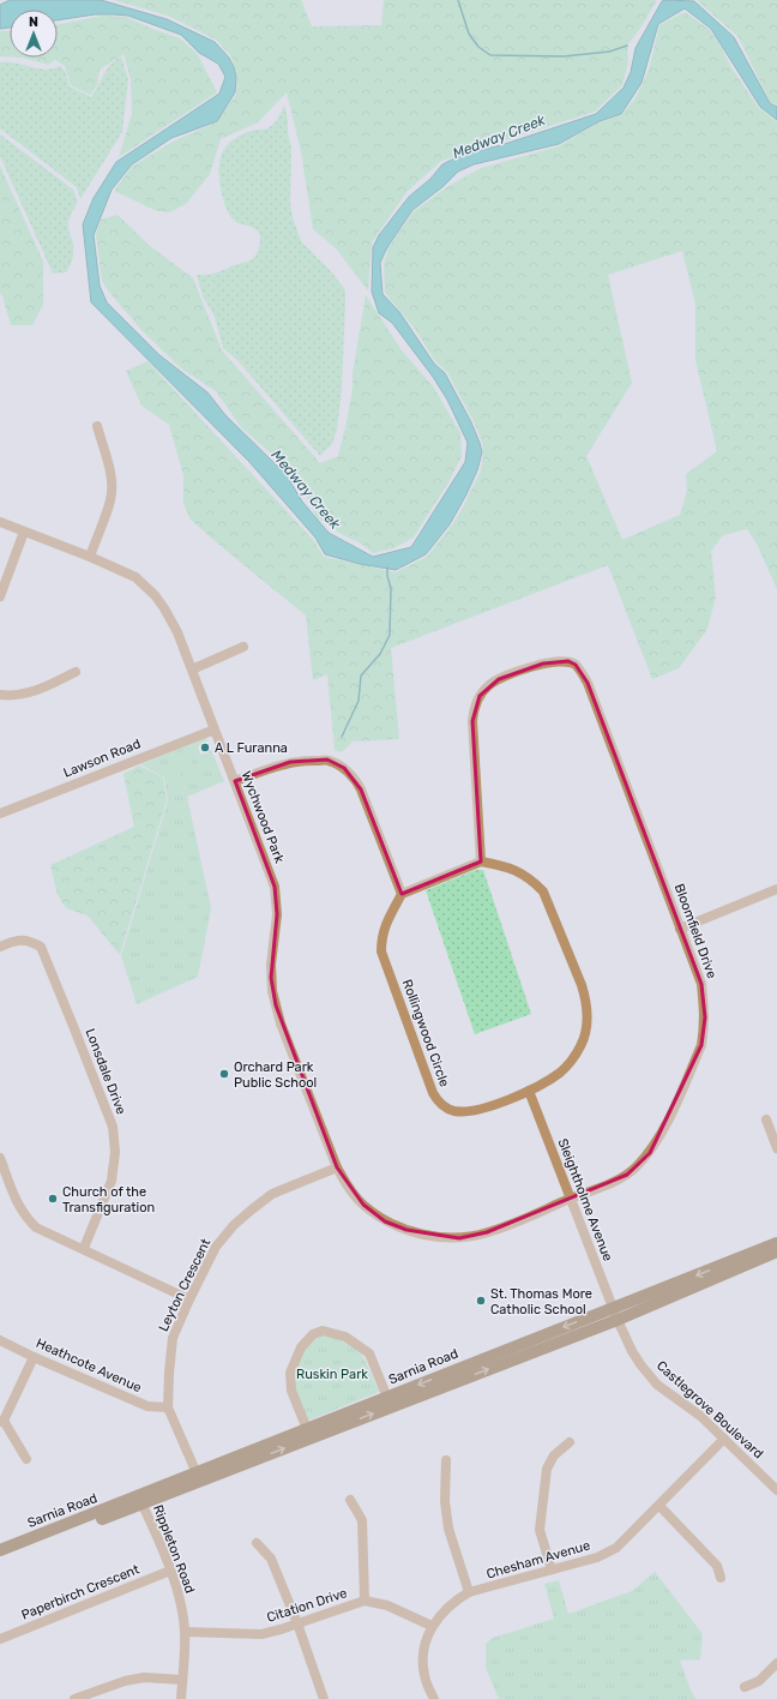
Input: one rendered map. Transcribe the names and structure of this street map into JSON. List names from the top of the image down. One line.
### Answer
{"streets":{"main road":["Sarnia Road"],"street":["Lawson Road","Wychwood Park","Bloomfield Drive","Rollingwood Circle","Lonsdale Drive","Sleightholme Avenue","Leyton Crescent","Heathcote Avenue","Castlegrove Boulevard","Rippleton Road","Chesham Avenue","Paperbirch Crescent","Citation Drive"]},"crossings":[["Lawson Road","Wychwood Park"],["Wychwood Park","Bloomfield Drive"],["Wychwood Park","Leyton Crescent"],["Bloomfield Drive","Rollingwood Circle"],["Bloomfield Drive","Sleightholme Avenue"],["Bloomfield Drive","Leyton Crescent"],["Rollingwood Circle","Sleightholme Avenue"],["Sleightholme Avenue","Sarnia Road"],["Sleightholme Avenue","Castlegrove Boulevard"],["Leyton Crescent","Heathcote Avenue"],["Leyton Crescent","Sarnia Road"],["Sarnia Road","Castlegrove Boulevard"],["Sarnia Road","Rippleton Road"],["Castlegrove Boulevard","Chesham Avenue"],["Rippleton Road","Paperbirch Crescent"],["Rippleton Road","Citation Drive"],["Chesham Avenue","Citation Drive"]],"water":["Medway Creek"],"parks":["Ruskin Park"],"places":["A L Furanna","Orchard Park Public School","Church of the Transfiguration","St. Thomas More Catholic School"],"north":"top"}
